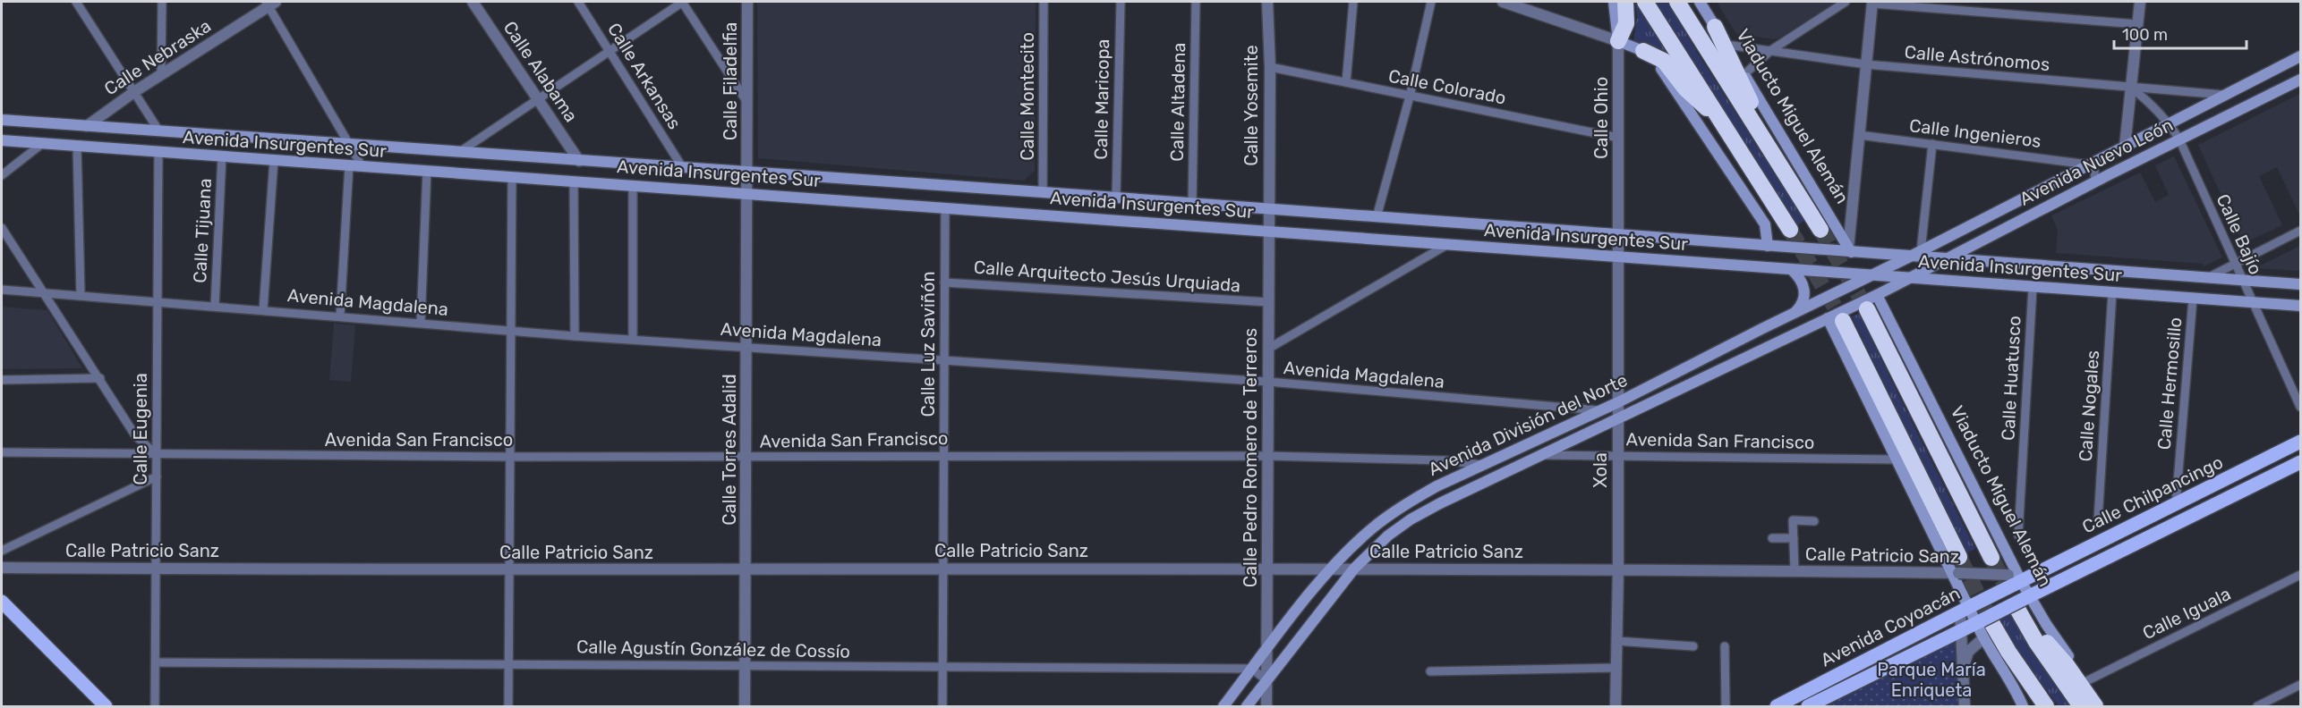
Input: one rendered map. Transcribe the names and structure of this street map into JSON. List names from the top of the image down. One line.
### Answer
{"streets":{"highway":["Viaducto Miguel Alemán"],"main road":["Calle Ohio","Avenida Insurgentes Sur","Avenida Nuevo León","Avenida División del Norte","Calle Chilpancingo","Avenida Coyoacán"],"street":["Calle Nebraska","Calle Astrónomos","Calle Alabama","Calle Arkansas","Calle Filadelfia","Calle Colorado","Calle Montecito","Calle Maricopa","Calle Altadena","Calle Yosemite","Calle Ingenieros","Calle Tijuana","Calle Bajío","Calle Arquitecto Jesús Urquiada","Avenida Magdalena","Calle Luz Saviñón","Calle Huatusco","Calle Hermosillo","Calle Nogales","Calle Eugenia","Avenida San Francisco","Calle Torres Adalid","Calle Pedro Romero de Terreros","Xola","Calle Patricio Sanz","Calle Iguala","Calle Agustín González de Cossío"]},"crossings":[["Calle Nebraska","Avenida Insurgentes Sur"],["Calle Astrónomos","Viaducto Miguel Alemán"],["Calle Astrónomos","Avenida Nuevo León"],["Calle Astrónomos","Calle Bajío"],["Calle Alabama","Avenida Insurgentes Sur"],["Calle Arkansas","Avenida Insurgentes Sur"],["Calle Filadelfia","Avenida Insurgentes Sur"],["Calle Filadelfia","Calle Torres Adalid"],["Calle Colorado","Calle Yosemite"],["Calle Colorado","Calle Ohio"],["Calle Montecito","Avenida Insurgentes Sur"],["Calle Maricopa","Avenida Insurgentes Sur"],["Calle Altadena","Avenida Insurgentes Sur"],["Calle Yosemite","Avenida Insurgentes Sur"],["Calle Yosemite","Calle Pedro Romero de Terreros"],["Viaducto Miguel Alemán","Avenida Insurgentes Sur"],["Viaducto Miguel Alemán","Avenida División del Norte"],["Viaducto Miguel Alemán","Calle Chilpancingo"],["Viaducto Miguel Alemán","Calle Patricio Sanz"],["Viaducto Miguel Alemán","Calle Iguala"],["Viaducto Miguel Alemán","Avenida Coyoacán"],["Calle Ohio","Avenida Insurgentes Sur"],["Calle Ohio","Xola"],["Calle Ingenieros","Avenida Nuevo León"],["Avenida Insurgentes Sur","Avenida Nuevo León"],["Avenida Insurgentes Sur","Calle Tijuana"],["Avenida Insurgentes Sur","Calle Bajío"],["Avenida Insurgentes Sur","Calle Luz Saviñón"],["Avenida Insurgentes Sur","Calle Huatusco"],["Avenida Insurgentes Sur","Calle Hermosillo"],["Avenida Insurgentes Sur","Calle Nogales"],["Avenida Insurgentes Sur","Avenida División del Norte"],["Avenida Insurgentes Sur","Calle Eugenia"],["Avenida Insurgentes Sur","Calle Torres Adalid"],["Avenida Insurgentes Sur","Calle Pedro Romero de Terreros"],["Avenida Insurgentes Sur","Xola"],["Avenida Nuevo León","Calle Bajío"],["Avenida Nuevo León","Avenida División del Norte"],["Calle Tijuana","Avenida Magdalena"],["Calle Arquitecto Jesús Urquiada","Calle Luz Saviñón"],["Calle Arquitecto Jesús Urquiada","Calle Pedro Romero de Terreros"],["Avenida Magdalena","Calle Luz Saviñón"],["Avenida Magdalena","Avenida División del Norte"],["Avenida Magdalena","Calle Eugenia"],["Avenida Magdalena","Calle Torres Adalid"],["Avenida Magdalena","Calle Pedro Romero de Terreros"],["Calle Luz Saviñón","Avenida San Francisco"],["Calle Luz Saviñón","Calle Patricio Sanz"],["Calle Luz Saviñón","Calle Agustín González de Cossío"],["Calle Hermosillo","Calle Chilpancingo"],["Avenida División del Norte","Avenida San Francisco"],["Avenida División del Norte","Calle Pedro Romero de Terreros"],["Avenida División del Norte","Xola"],["Avenida División del Norte","Calle Patricio Sanz"],["Avenida División del Norte","Calle Agustín González de Cossío"],["Calle Eugenia","Avenida San Francisco"],["Calle Eugenia","Calle Patricio Sanz"],["Calle Eugenia","Calle Agustín González de Cossío"],["Avenida San Francisco","Calle Torres Adalid"],["Avenida San Francisco","Calle Pedro Romero de Terreros"],["Avenida San Francisco","Xola"],["Calle Torres Adalid","Calle Patricio Sanz"],["Calle Torres Adalid","Calle Agustín González de Cossío"],["Calle Pedro Romero de Terreros","Calle Patricio Sanz"],["Xola","Calle Patricio Sanz"],["Calle Chilpancingo","Calle Patricio Sanz"],["Calle Chilpancingo","Avenida Coyoacán"],["Calle Patricio Sanz","Avenida Coyoacán"]],"parks":["Parque María Enriqueta"],"scale_bar":"100 m"}
